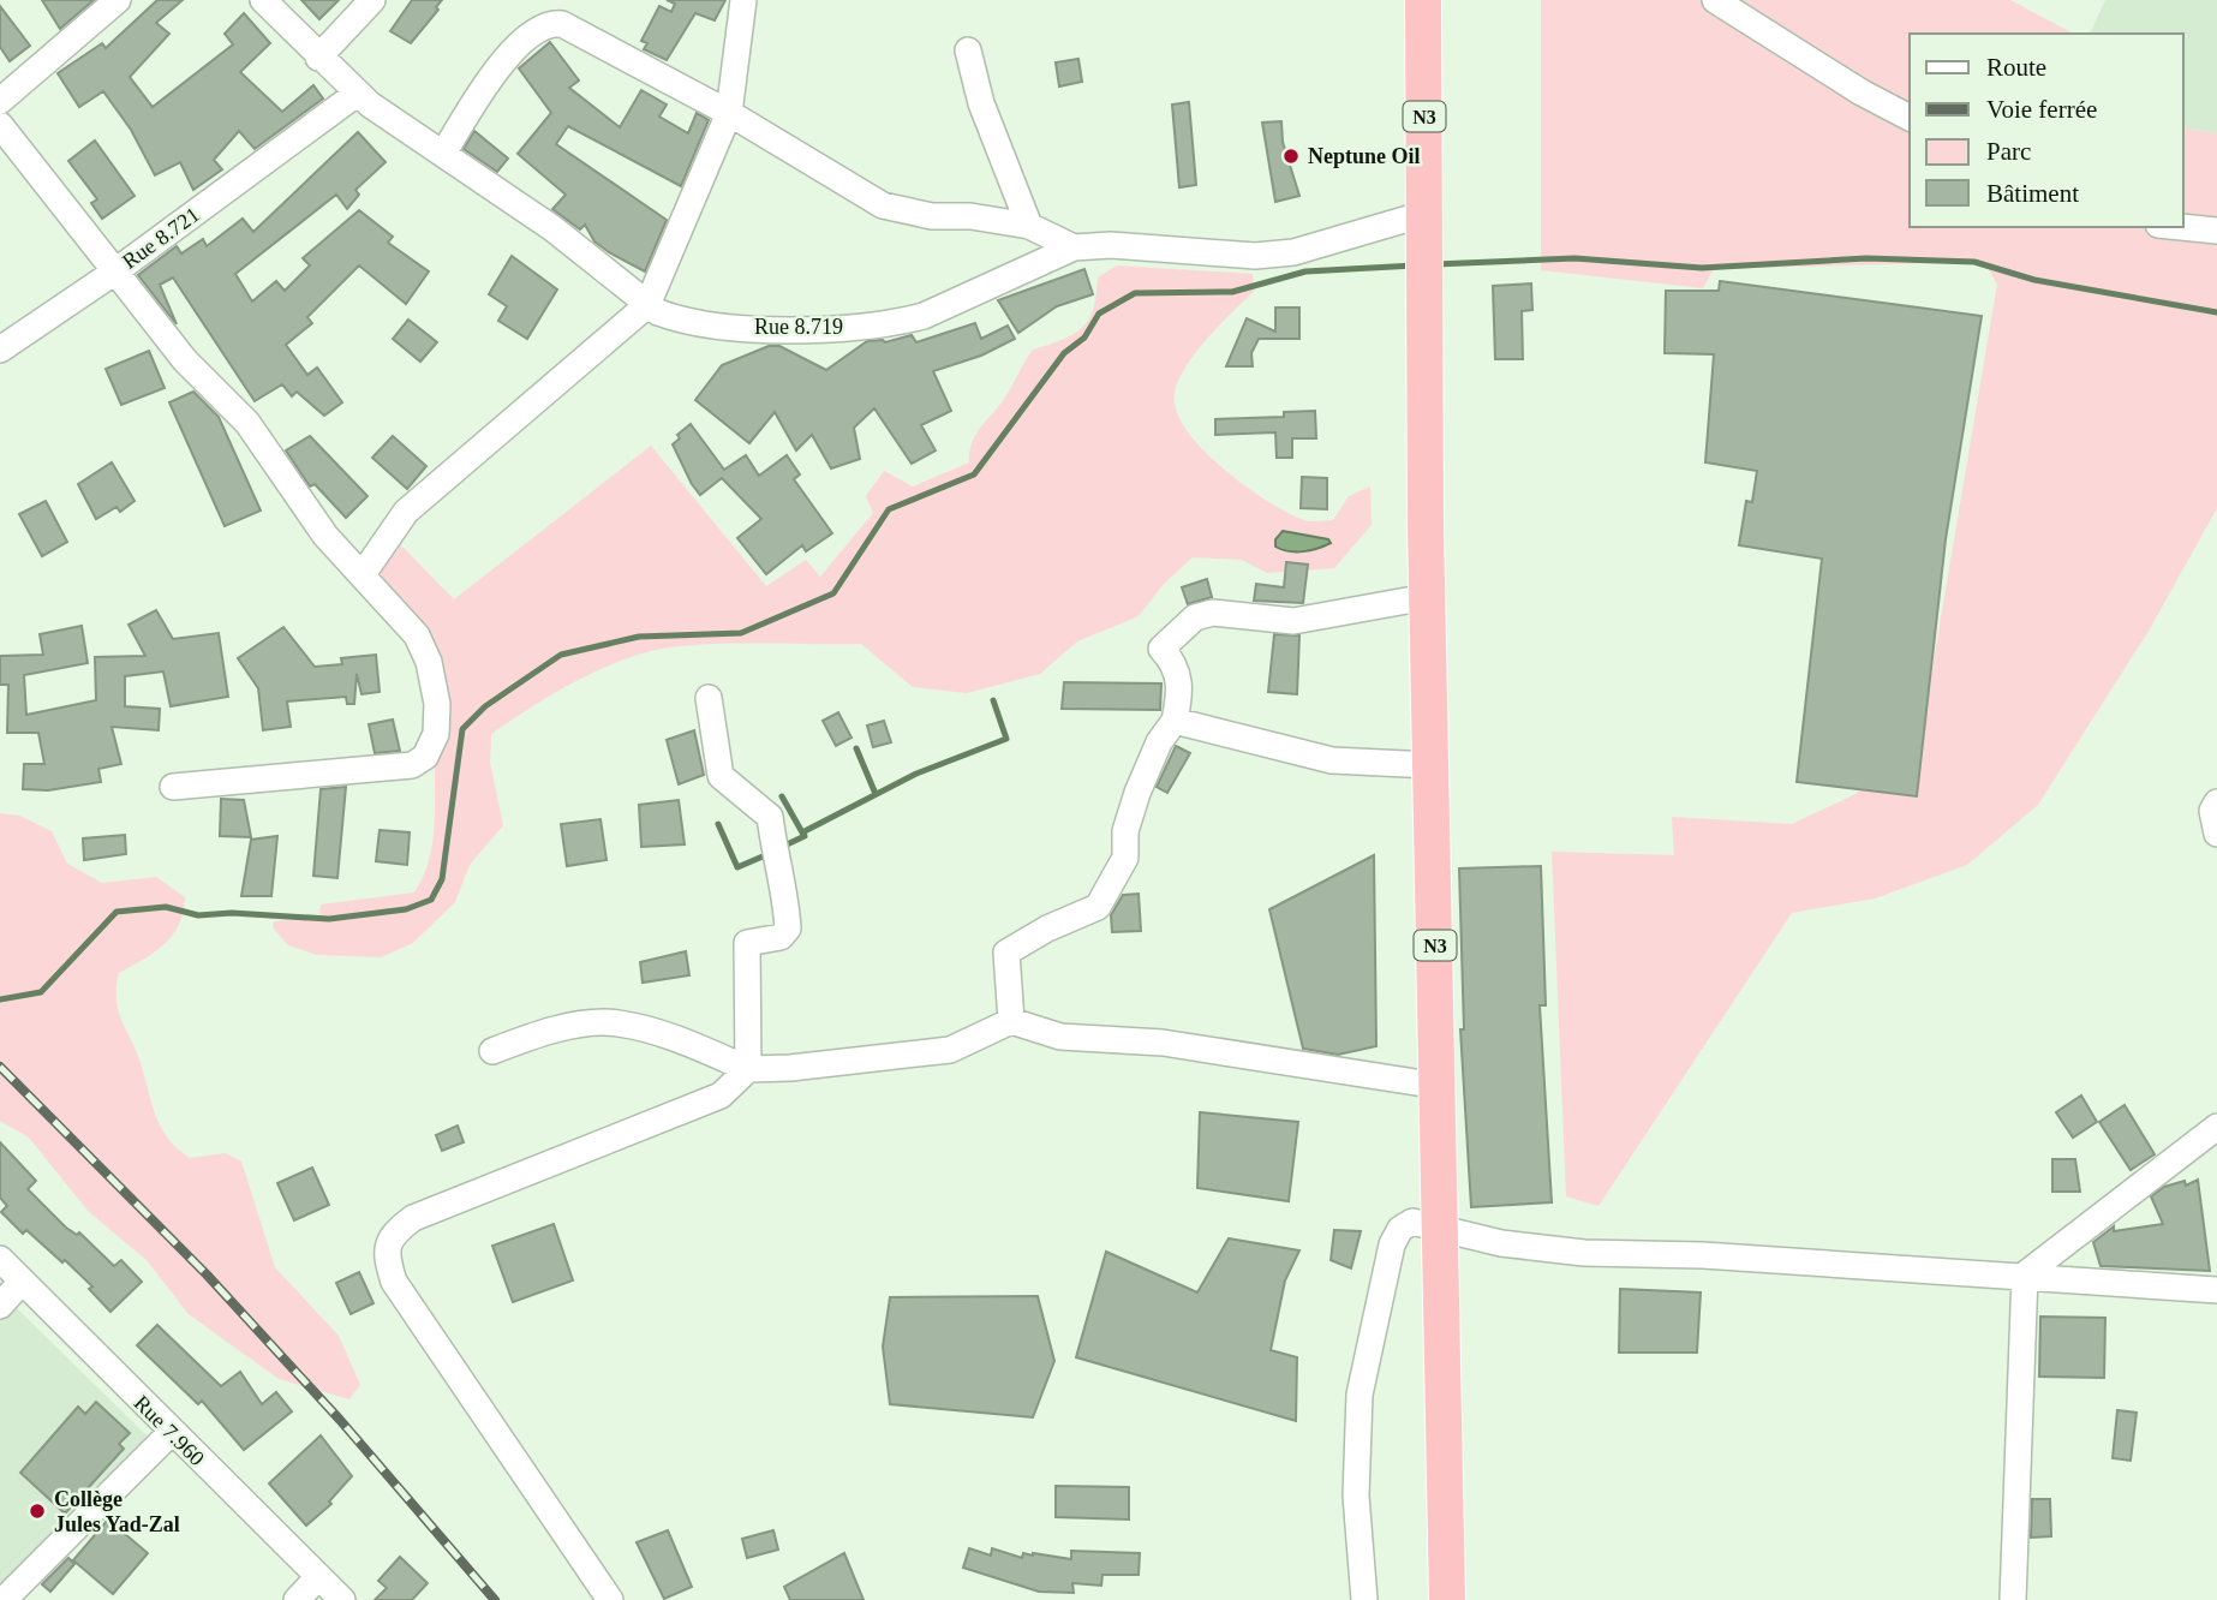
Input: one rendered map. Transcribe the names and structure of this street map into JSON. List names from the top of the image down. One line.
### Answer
{"streets":{"highway":["N3"],"street":["Rue 8.721","Rue 8.719","Rue 7.960"]},"crossings":[["N3","Rue 8.719"],["Rue 8.721","Rue 8.719"]],"places":["Neptune Oil","Collège Jules Yad-Zal"],"legend":["Route","Voie ferrée","Parc","Bâtiment"]}
